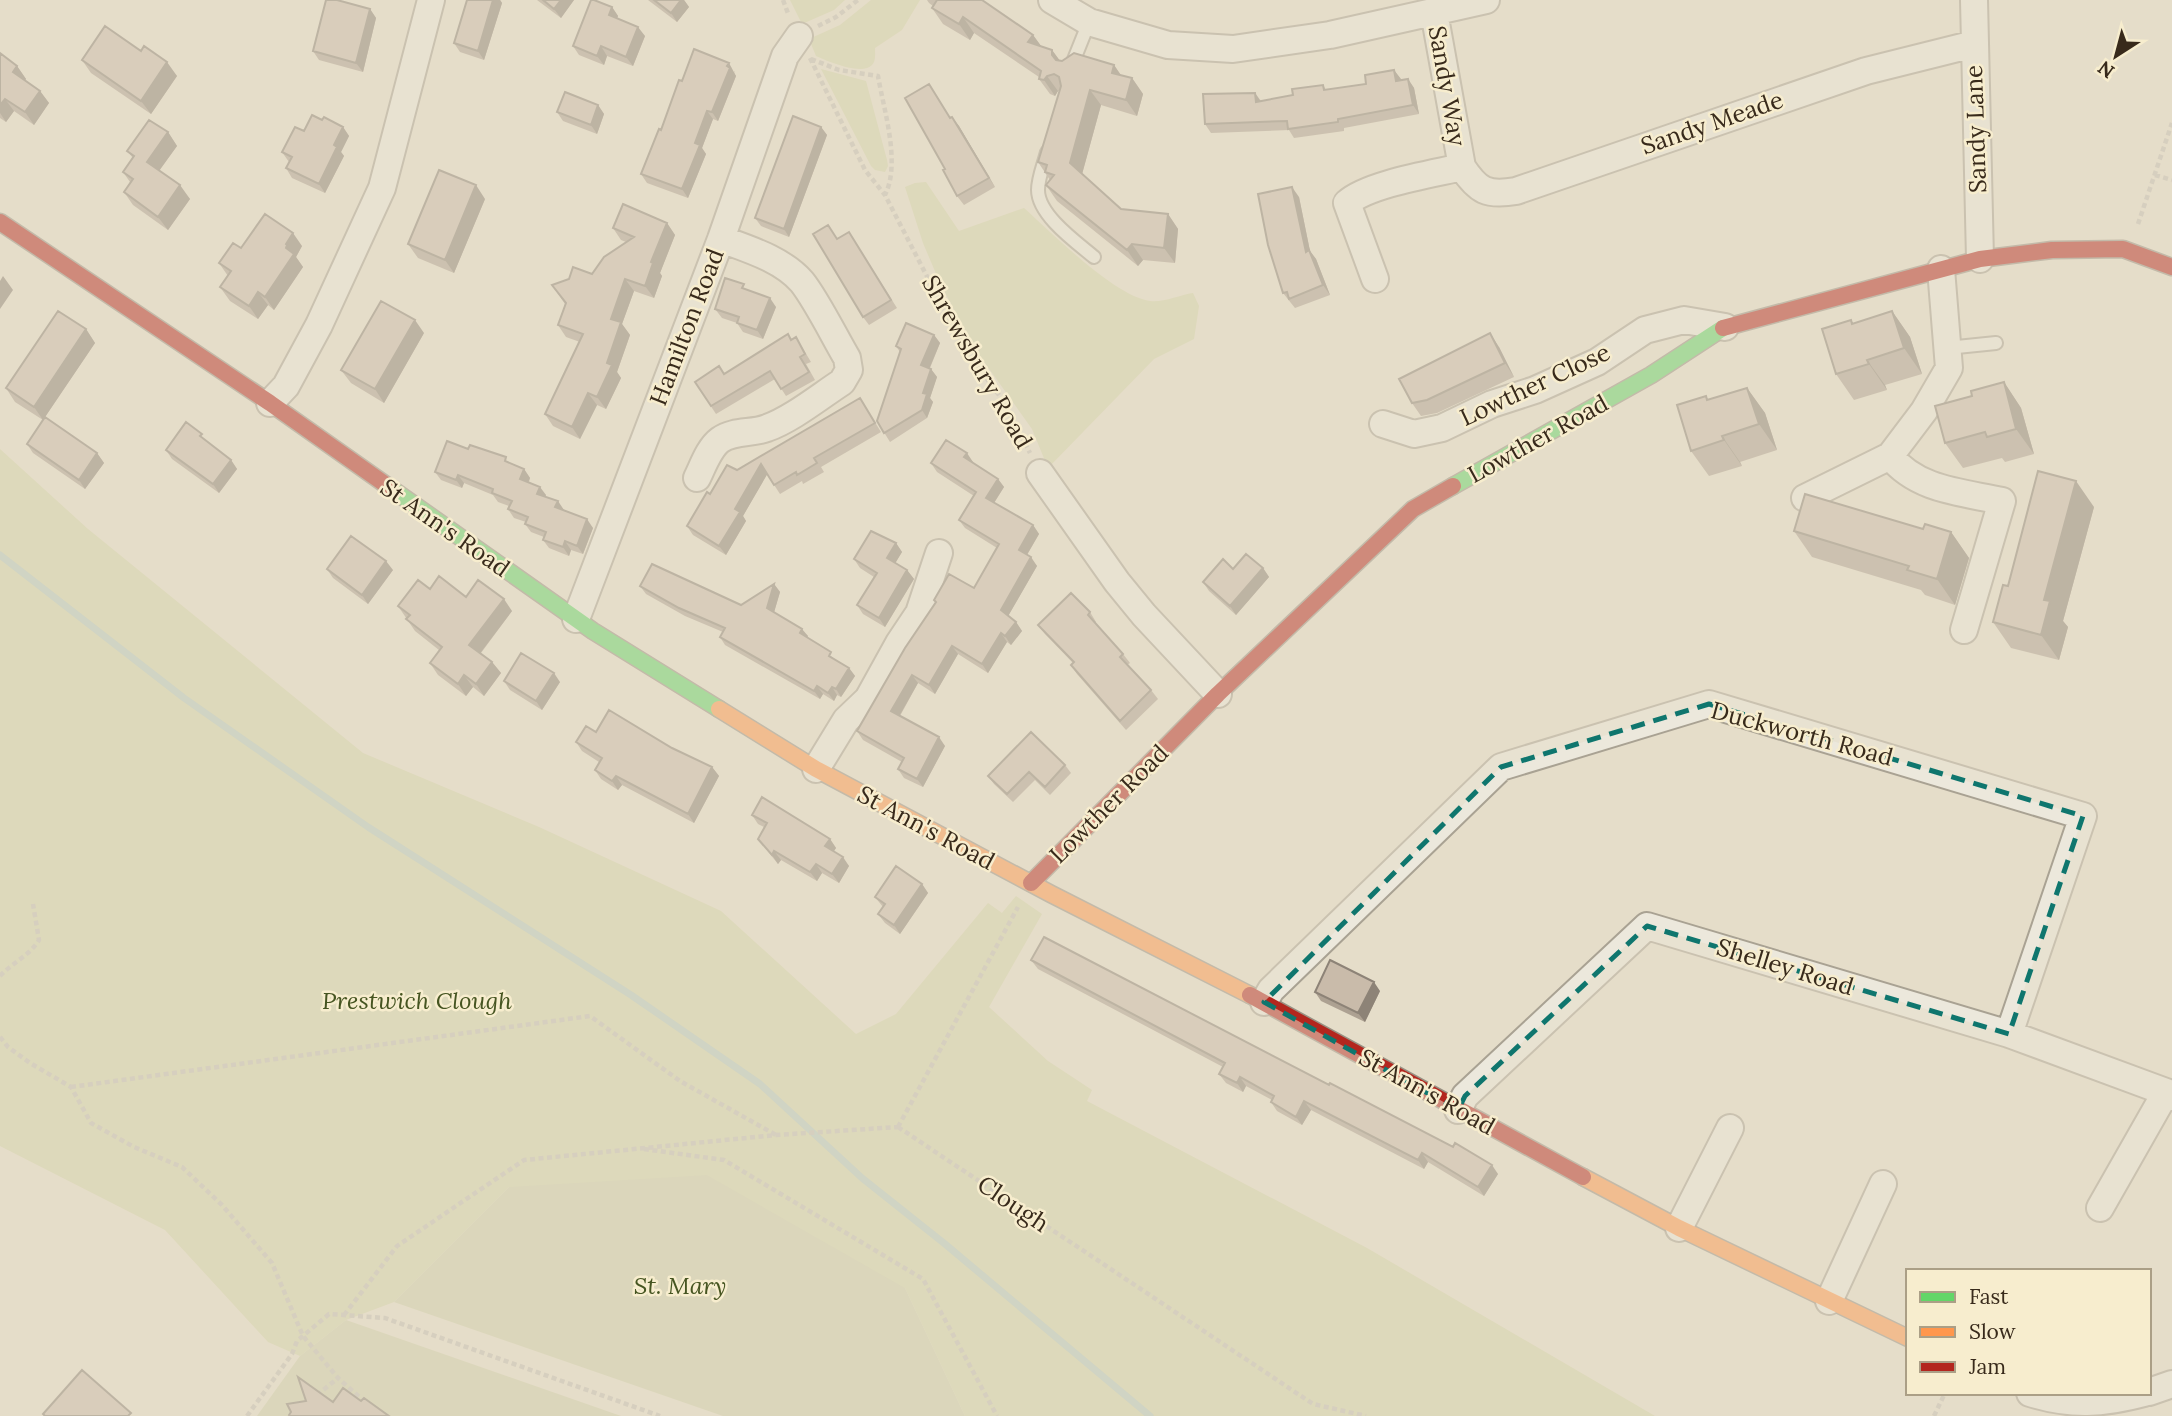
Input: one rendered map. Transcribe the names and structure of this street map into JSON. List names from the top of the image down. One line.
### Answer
{"streets":{"street":["Sandy Way","Sandy Meade","Sandy Lane","Hamilton Road","Shrewsbury Road","Lowther Close","Lowther Road","St Ann's Road","Duckworth Road","Shelley Road"],"path":["Clough"]},"crossings":[["Sandy Way","Sandy Meade"],["Sandy Meade","Sandy Lane"],["Sandy Lane","Lowther Road"],["Hamilton Road","Shrewsbury Road"],["Hamilton Road","St Ann's Road"],["Shrewsbury Road","Lowther Road"],["Lowther Close","Lowther Road"],["Lowther Road","St Ann's Road"],["St Ann's Road","Duckworth Road"],["St Ann's Road","Shelley Road"],["Duckworth Road","Shelley Road"]],"parks":["Prestwich Clough","St. Mary"],"legend":["Fast","Slow","Jam"],"north":"bottom left"}
